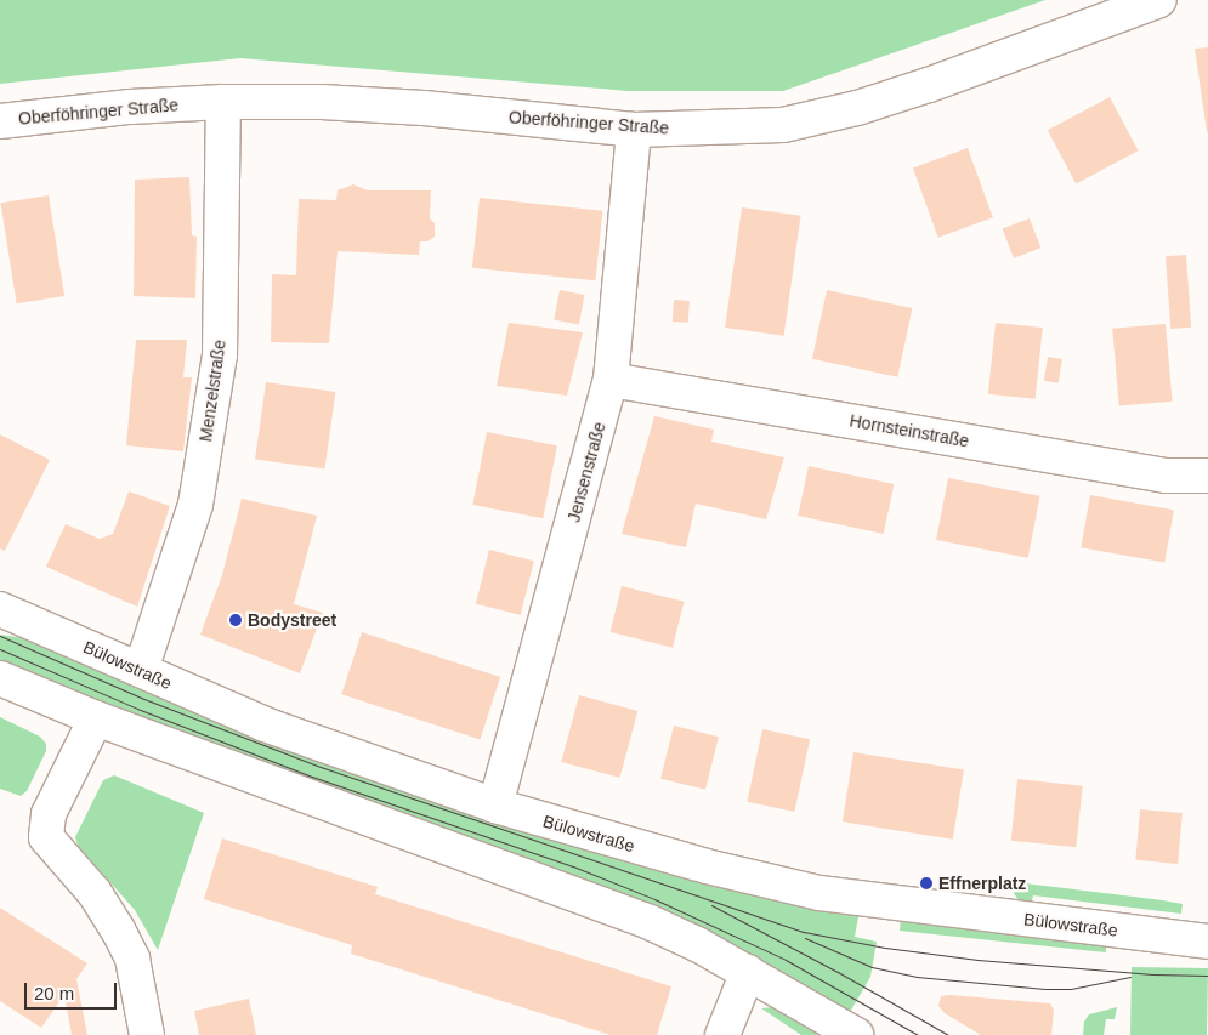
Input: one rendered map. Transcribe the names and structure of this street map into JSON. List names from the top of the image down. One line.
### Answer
{"streets":{"main road":["Oberföhringer Straße","Menzelstraße","Hornsteinstraße","Jensenstraße","Bülowstraße"]},"crossings":[["Oberföhringer Straße","Menzelstraße"],["Oberföhringer Straße","Jensenstraße"],["Menzelstraße","Bülowstraße"],["Hornsteinstraße","Jensenstraße"],["Jensenstraße","Bülowstraße"]],"places":["Bodystreet","Effnerplatz"],"scale_bar":"20 m"}
